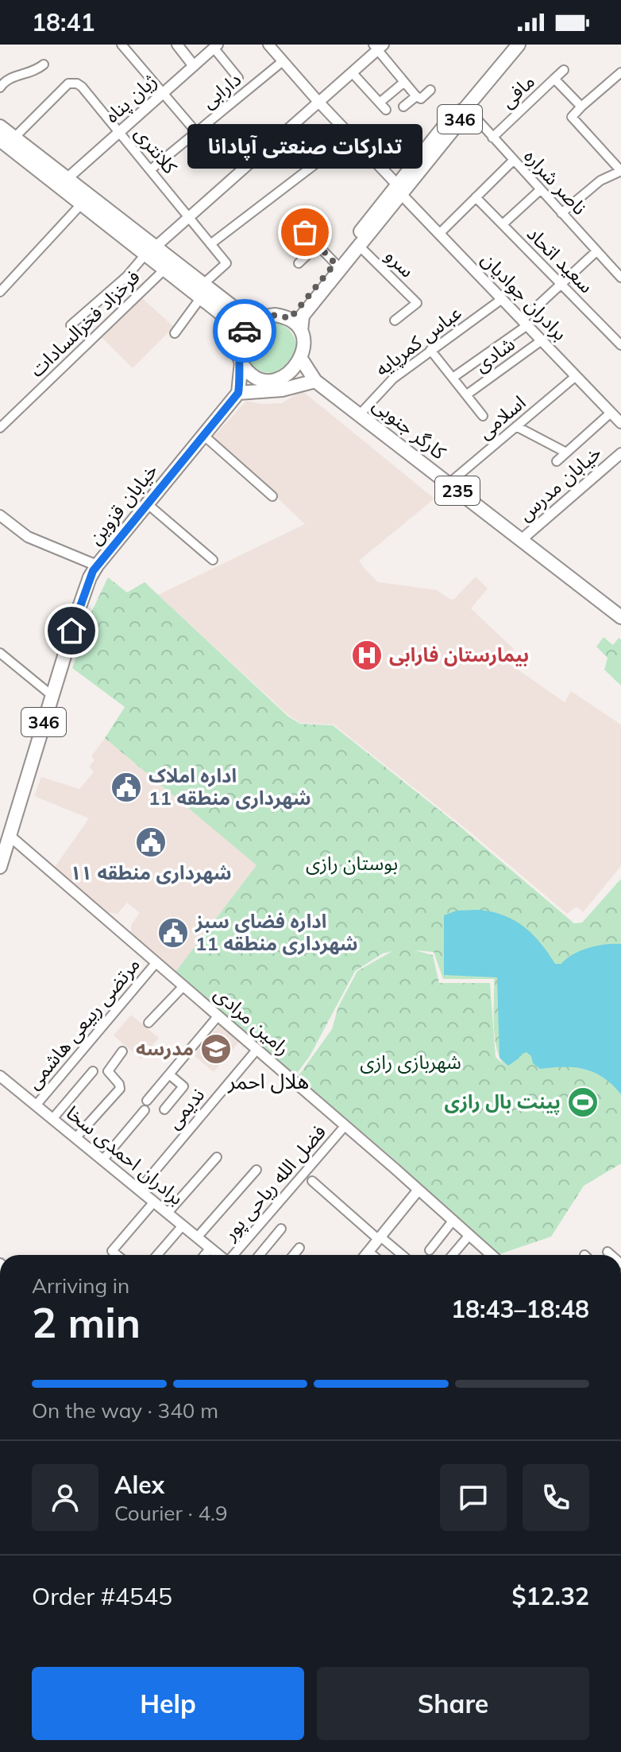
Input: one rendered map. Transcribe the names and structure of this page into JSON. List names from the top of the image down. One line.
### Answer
{"streets":{"main road":["346","کارگر جنوبی","235","خیابان قزوین"],"street":["دارابی","مافی","ژیان پناه","کلانتری","ناصر شراره","سعید اتحاد","سرو","برادران جوادیان","فرخزاد فخرالسادات","عباس کمرپایه","شادی","اسلامی","خیابان مدرس","رامین مرادی","مرتضی ربیعی هاشمی","ندیمی","برادران احمدی سخا","فضل الله ریاحی پور"]},"crossings":[["دارابی","کلانتری"],["دارابی","برادران جوادیان"],["مافی","ناصر شراره"],["ژیان پناه","کلانتری"],["346","ناصر شراره"],["346","سرو"],["346","برادران جوادیان"],["346","کارگر جنوبی"],["برادران جوادیان","عباس کمرپایه"],["برادران جوادیان","شادی"],["برادران جوادیان","اسلامی"],["عباس کمرپایه","کارگر جنوبی"],["اسلامی","کارگر جنوبی"],["کارگر جنوبی","خیابان مدرس"],["خیابان قزوین","رامین مرادی"],["رامین مرادی","مرتضی ربیعی هاشمی"],["رامین مرادی","ندیمی"],["رامین مرادی","فضل الله ریاحی پور"],["مرتضی ربیعی هاشمی","برادران احمدی سخا"],["ندیمی","برادران احمدی سخا"]],"districts":["هلال احمر"],"parks":["بوستان رازی","شهربازی رازی"],"places":{"other":["تدارکات صنعتی آپادانا"],"hospital":["بیمارستان فارابی"],"public building":["اداره املاک شهرداری منطقه 11","شهرداری منطقه ۱۱","اداره فضای سبز شهرداری منطقه 11"],"school or university":["مدرسه"],"sports":["پینت بال رازی"]},"page":{"status":"18:41","bubble":"تدارکات صنعتی آپادانا","heading":["2 min","Arriving in","18:43–18:48"],"panel":["Alex","Courier · 4.9","Order #4545","$12.32"],"bar":"On the way · 340 m","buttons":["Help","Share"]}}
